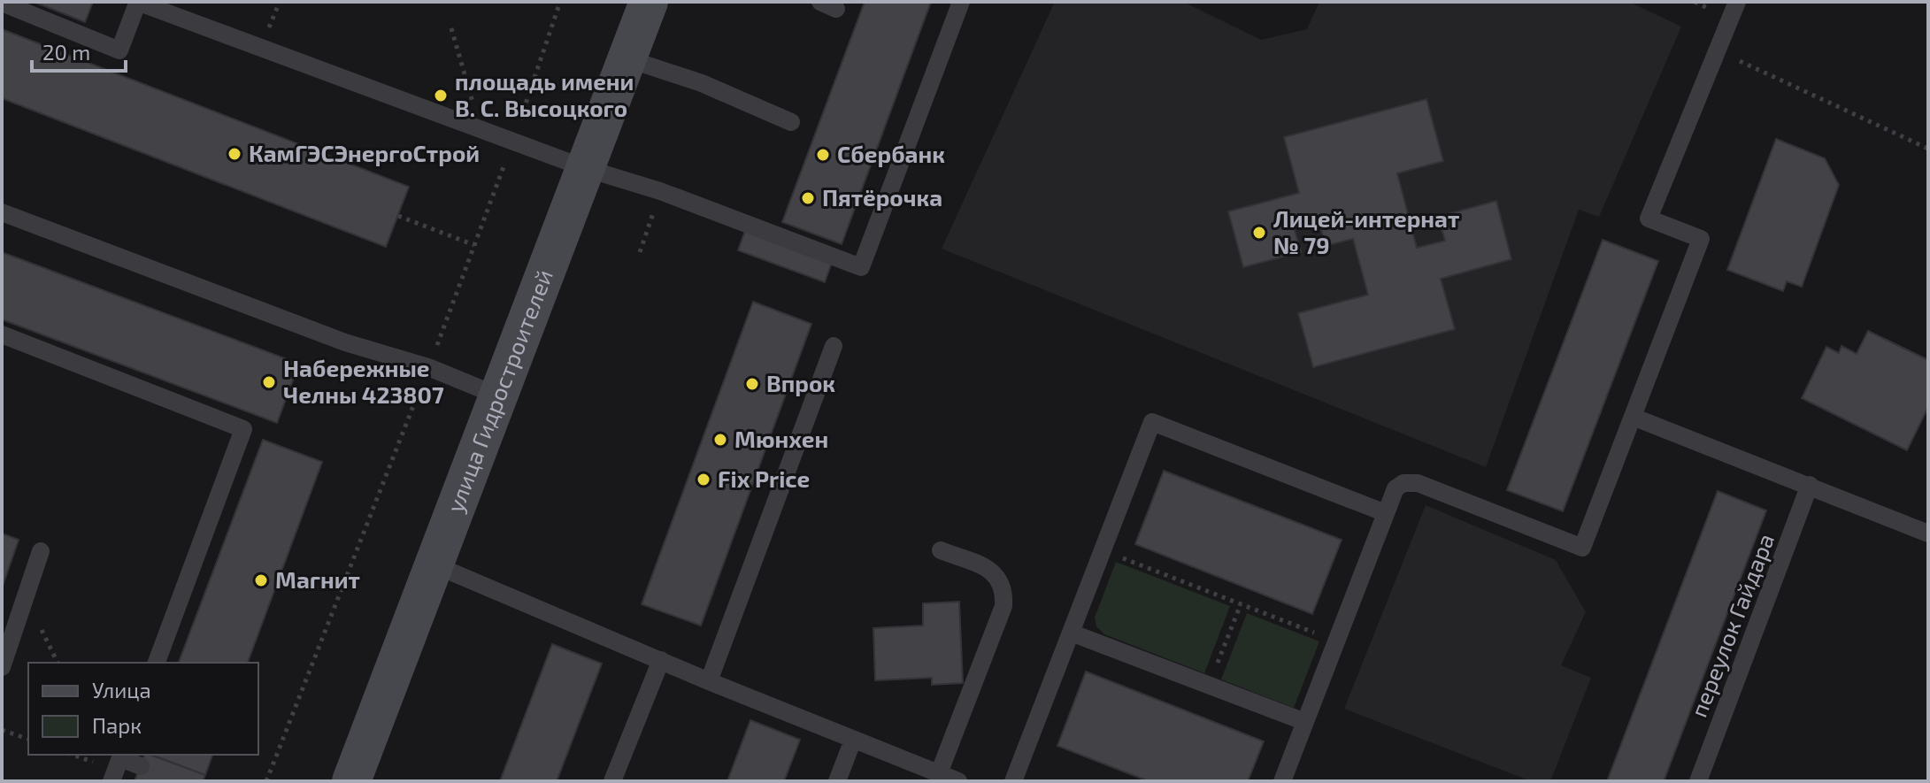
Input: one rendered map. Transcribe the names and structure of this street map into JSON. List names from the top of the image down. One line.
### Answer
{"streets":{"main road":["улица Гидростроителей"],"lane":["переулок Гайдара"]},"places":["площадь имени В. С. Высоцкого","КамГЭСЭнергоСтрой","Сбербанк","Пятёрочка","Лицей-интернат № 79","Набережные Челны 423807","Впрок","Мюнхен","Fix Price","Магнит"],"legend":["Улица","Парк"],"scale_bar":"20 m"}
